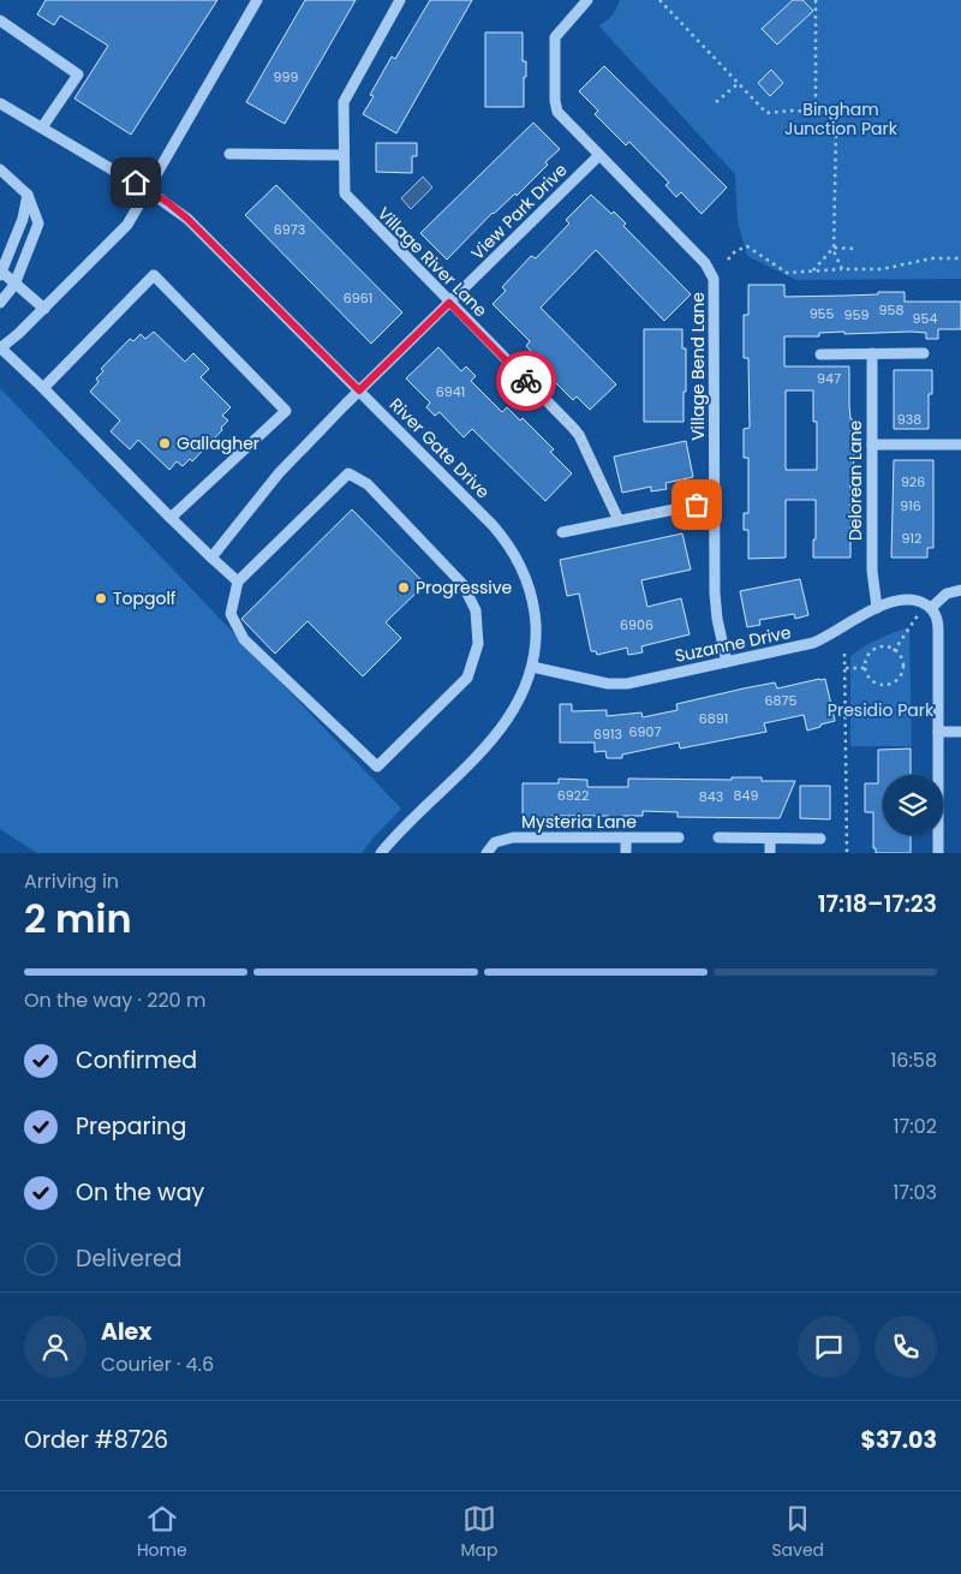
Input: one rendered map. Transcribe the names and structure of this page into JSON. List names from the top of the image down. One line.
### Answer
{"streets":{"street":["View Park Drive","Village River Lane","Village Bend Lane","River Gate Drive","Delorean Lane","Suzanne Drive","Mysteria Lane"]},"crossings":[["View Park Drive","Village River Lane"],["View Park Drive","Village Bend Lane"],["View Park Drive","River Gate Drive"],["Village Bend Lane","Suzanne Drive"],["River Gate Drive","Suzanne Drive"],["Delorean Lane","Suzanne Drive"]],"parks":["Bingham Junction Park","Presidio Park"],"places":["Gallagher","Progressive","Topgolf"],"house_numbers":["999","6973","6961","958","955","959","954","947","6941","938","926","916","912","6906","6875","6891","6907","6913","6922","849","843"],"page":{"heading":["2 min","Arriving in","17:18–17:23"],"panel":["Alex","Courier · 4.6","Order #8726","$37.03"],"bar":"On the way · 220 m","list":[["Confirmed","16:58"],["Preparing","17:02"],["On the way","17:03"],"Delivered"],"tabs":["Home","Map","Saved"]}}
